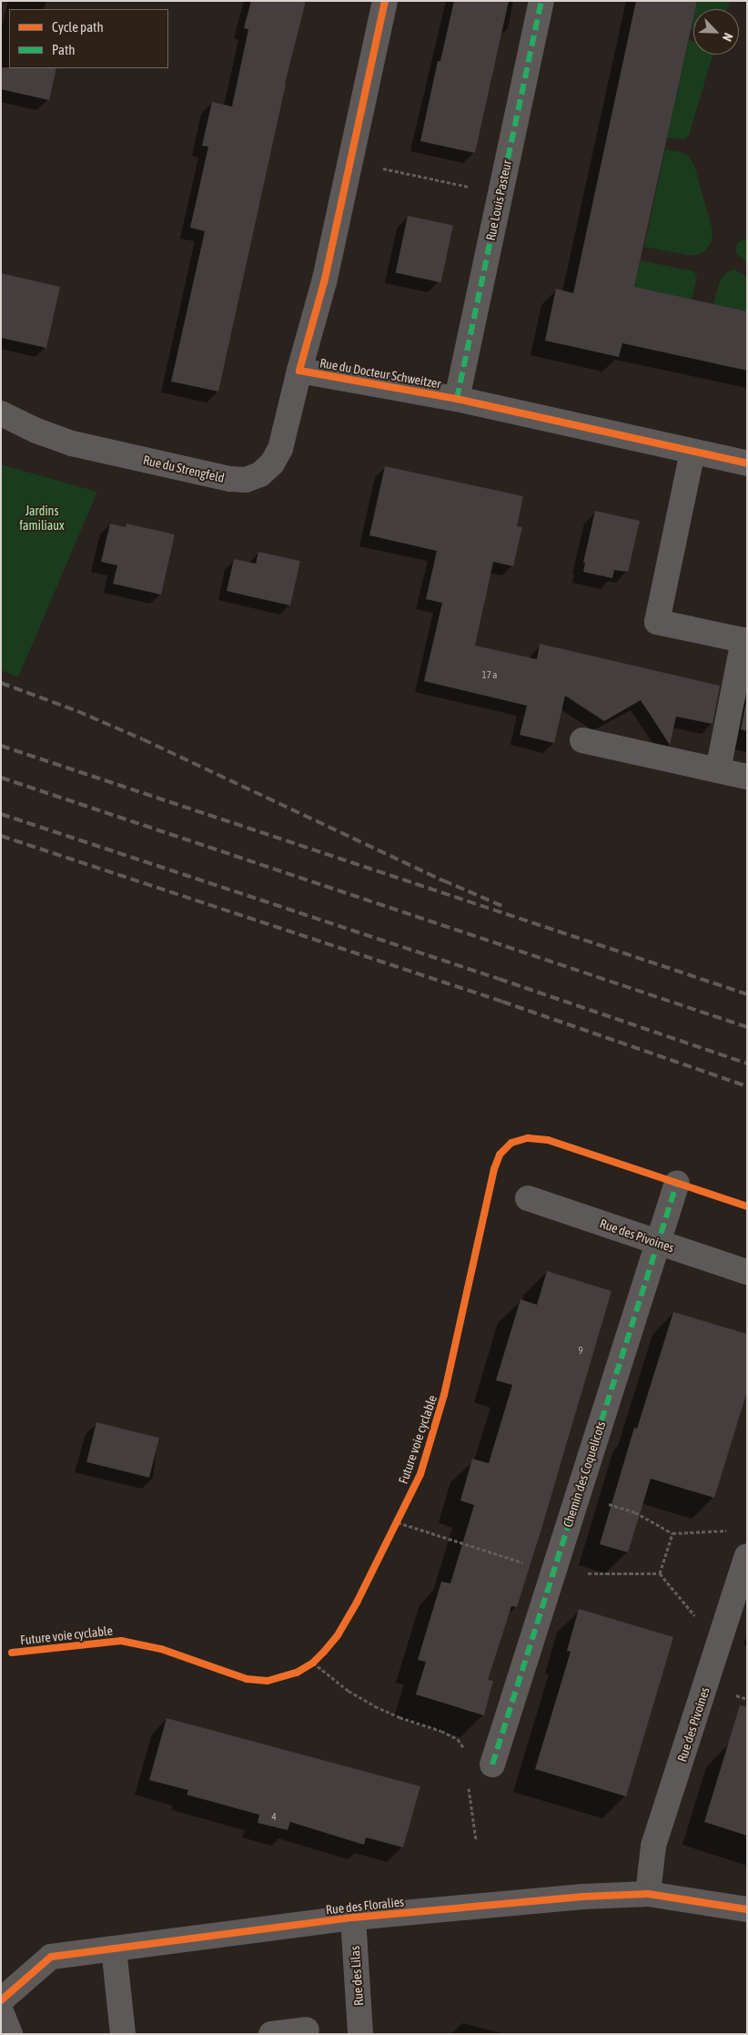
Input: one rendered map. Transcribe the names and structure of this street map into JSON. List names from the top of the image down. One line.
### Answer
{"streets":{"street":["Rue Louis Pasteur","Rue du Docteur Schweitzer","Rue du Strengfeld","Rue des Pivoines","Chemin des Coquelicots","Rue des Floralies","Rue des Lilas"],"cycle path":["Future voie cyclable"]},"crossings":[["Rue Louis Pasteur","Rue du Docteur Schweitzer"],["Rue du Docteur Schweitzer","Rue du Strengfeld"],["Rue des Pivoines","Chemin des Coquelicots"],["Rue des Pivoines","Rue des Floralies"],["Rue des Floralies","Rue des Lilas"]],"parks":["Jardins familiaux"],"house_numbers":["17 a","9","4"],"legend":["Cycle path","Path"],"north":"bottom right"}
